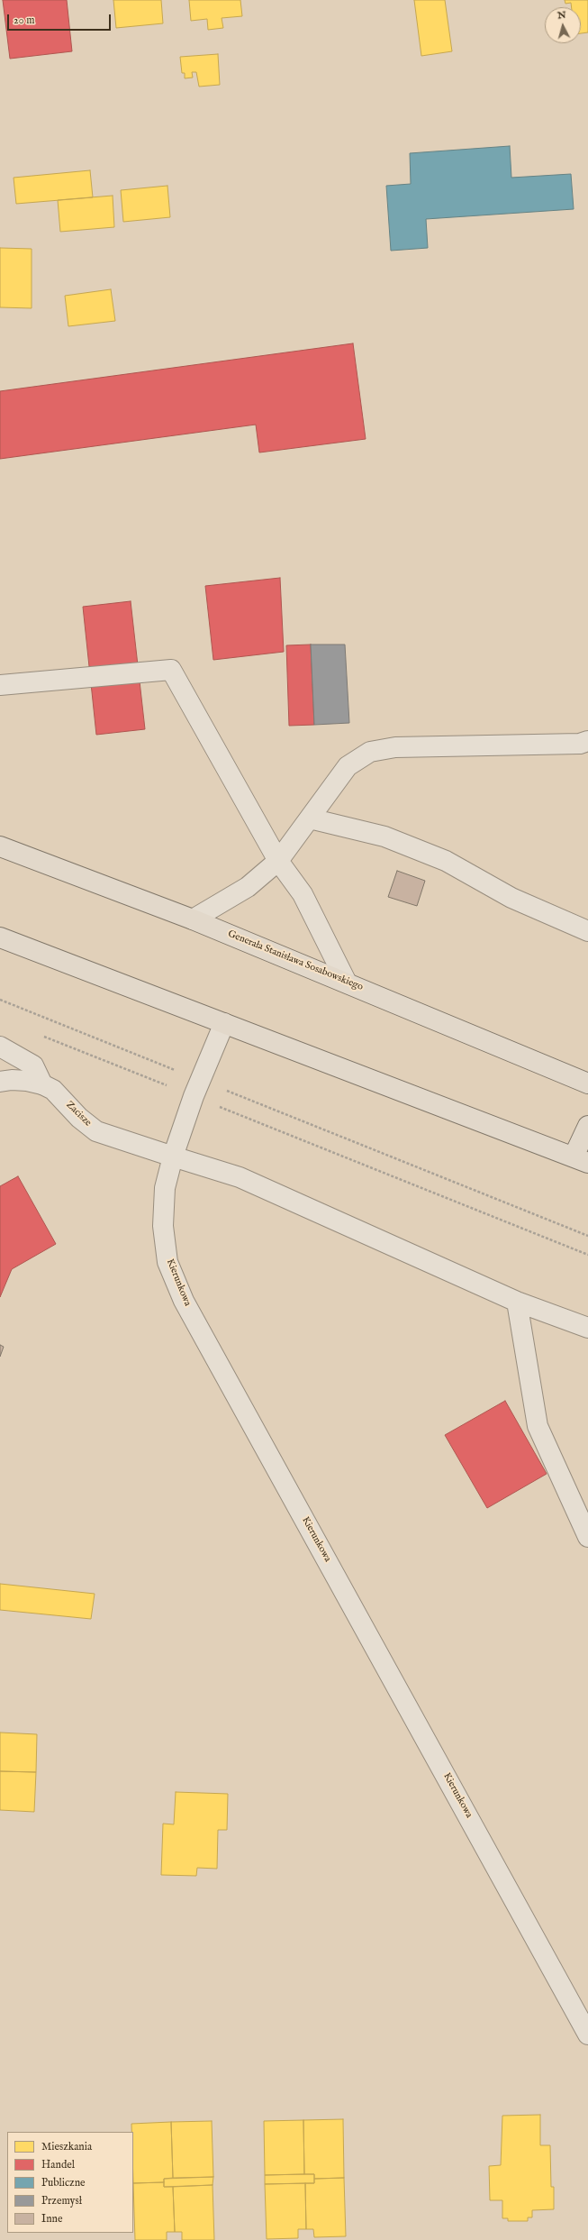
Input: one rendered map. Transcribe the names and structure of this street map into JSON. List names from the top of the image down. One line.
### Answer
{"streets":{"highway":["Generała Stanisława Sosabowskiego"],"street":["Zacisze","Kierunkowa"]},"crossings":[["Zacisze","Kierunkowa"]],"legend":["Mieszkania","Handel","Publiczne","Przemysł","Inne"],"scale_bar":"20 m","north":"top"}
